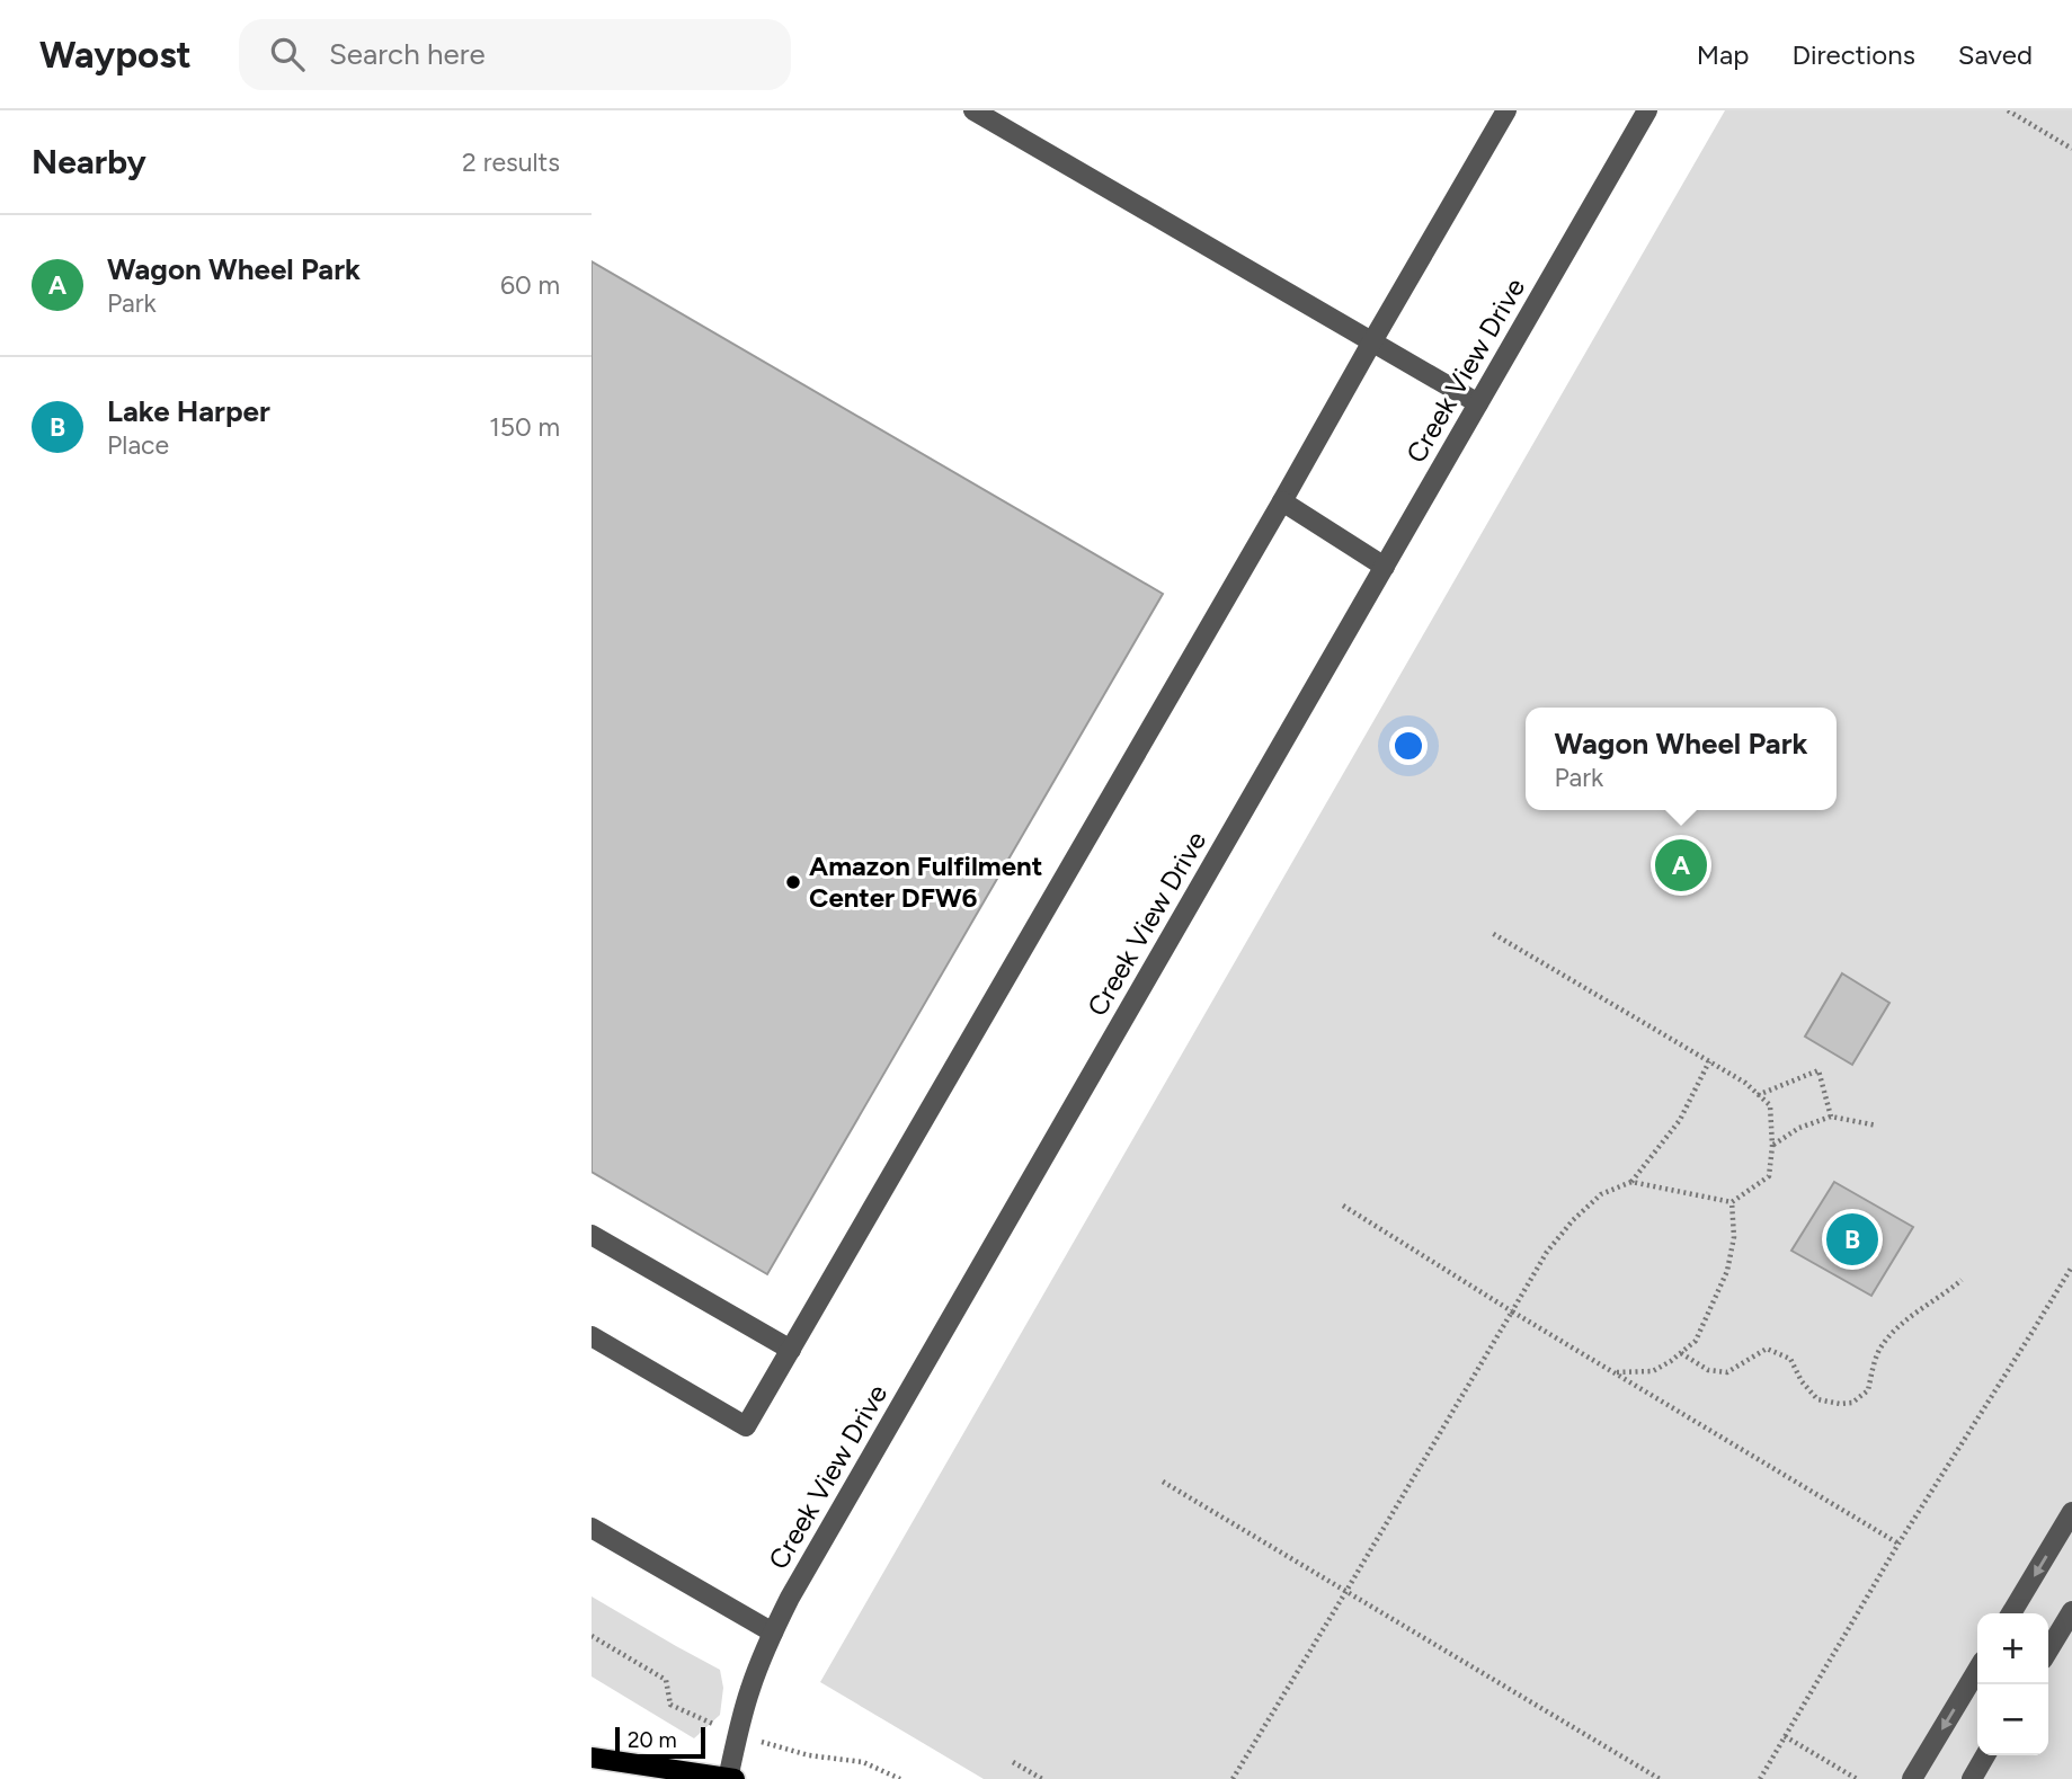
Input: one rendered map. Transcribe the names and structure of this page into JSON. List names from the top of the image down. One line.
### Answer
{"streets":{"street":["Creek View Drive"]},"places":["Amazon Fulfilment Center DFW6"],"scale_bar":"20 m","page":{"header":"Waypost","search":"Search here","nav":["Map","Directions","Saved"],"heading":["Nearby","2 results"],"list":[{"mark":"A","name":"Wagon Wheel Park","note":"Park","value":"60 m"},{"mark":"B","name":"Lake Harper","note":"Place","value":"150 m"}],"popup":["Wagon Wheel Park","Park"],"pins":["A","B"],"map_buttons":["+","−"],"scale":"20 m"}}
